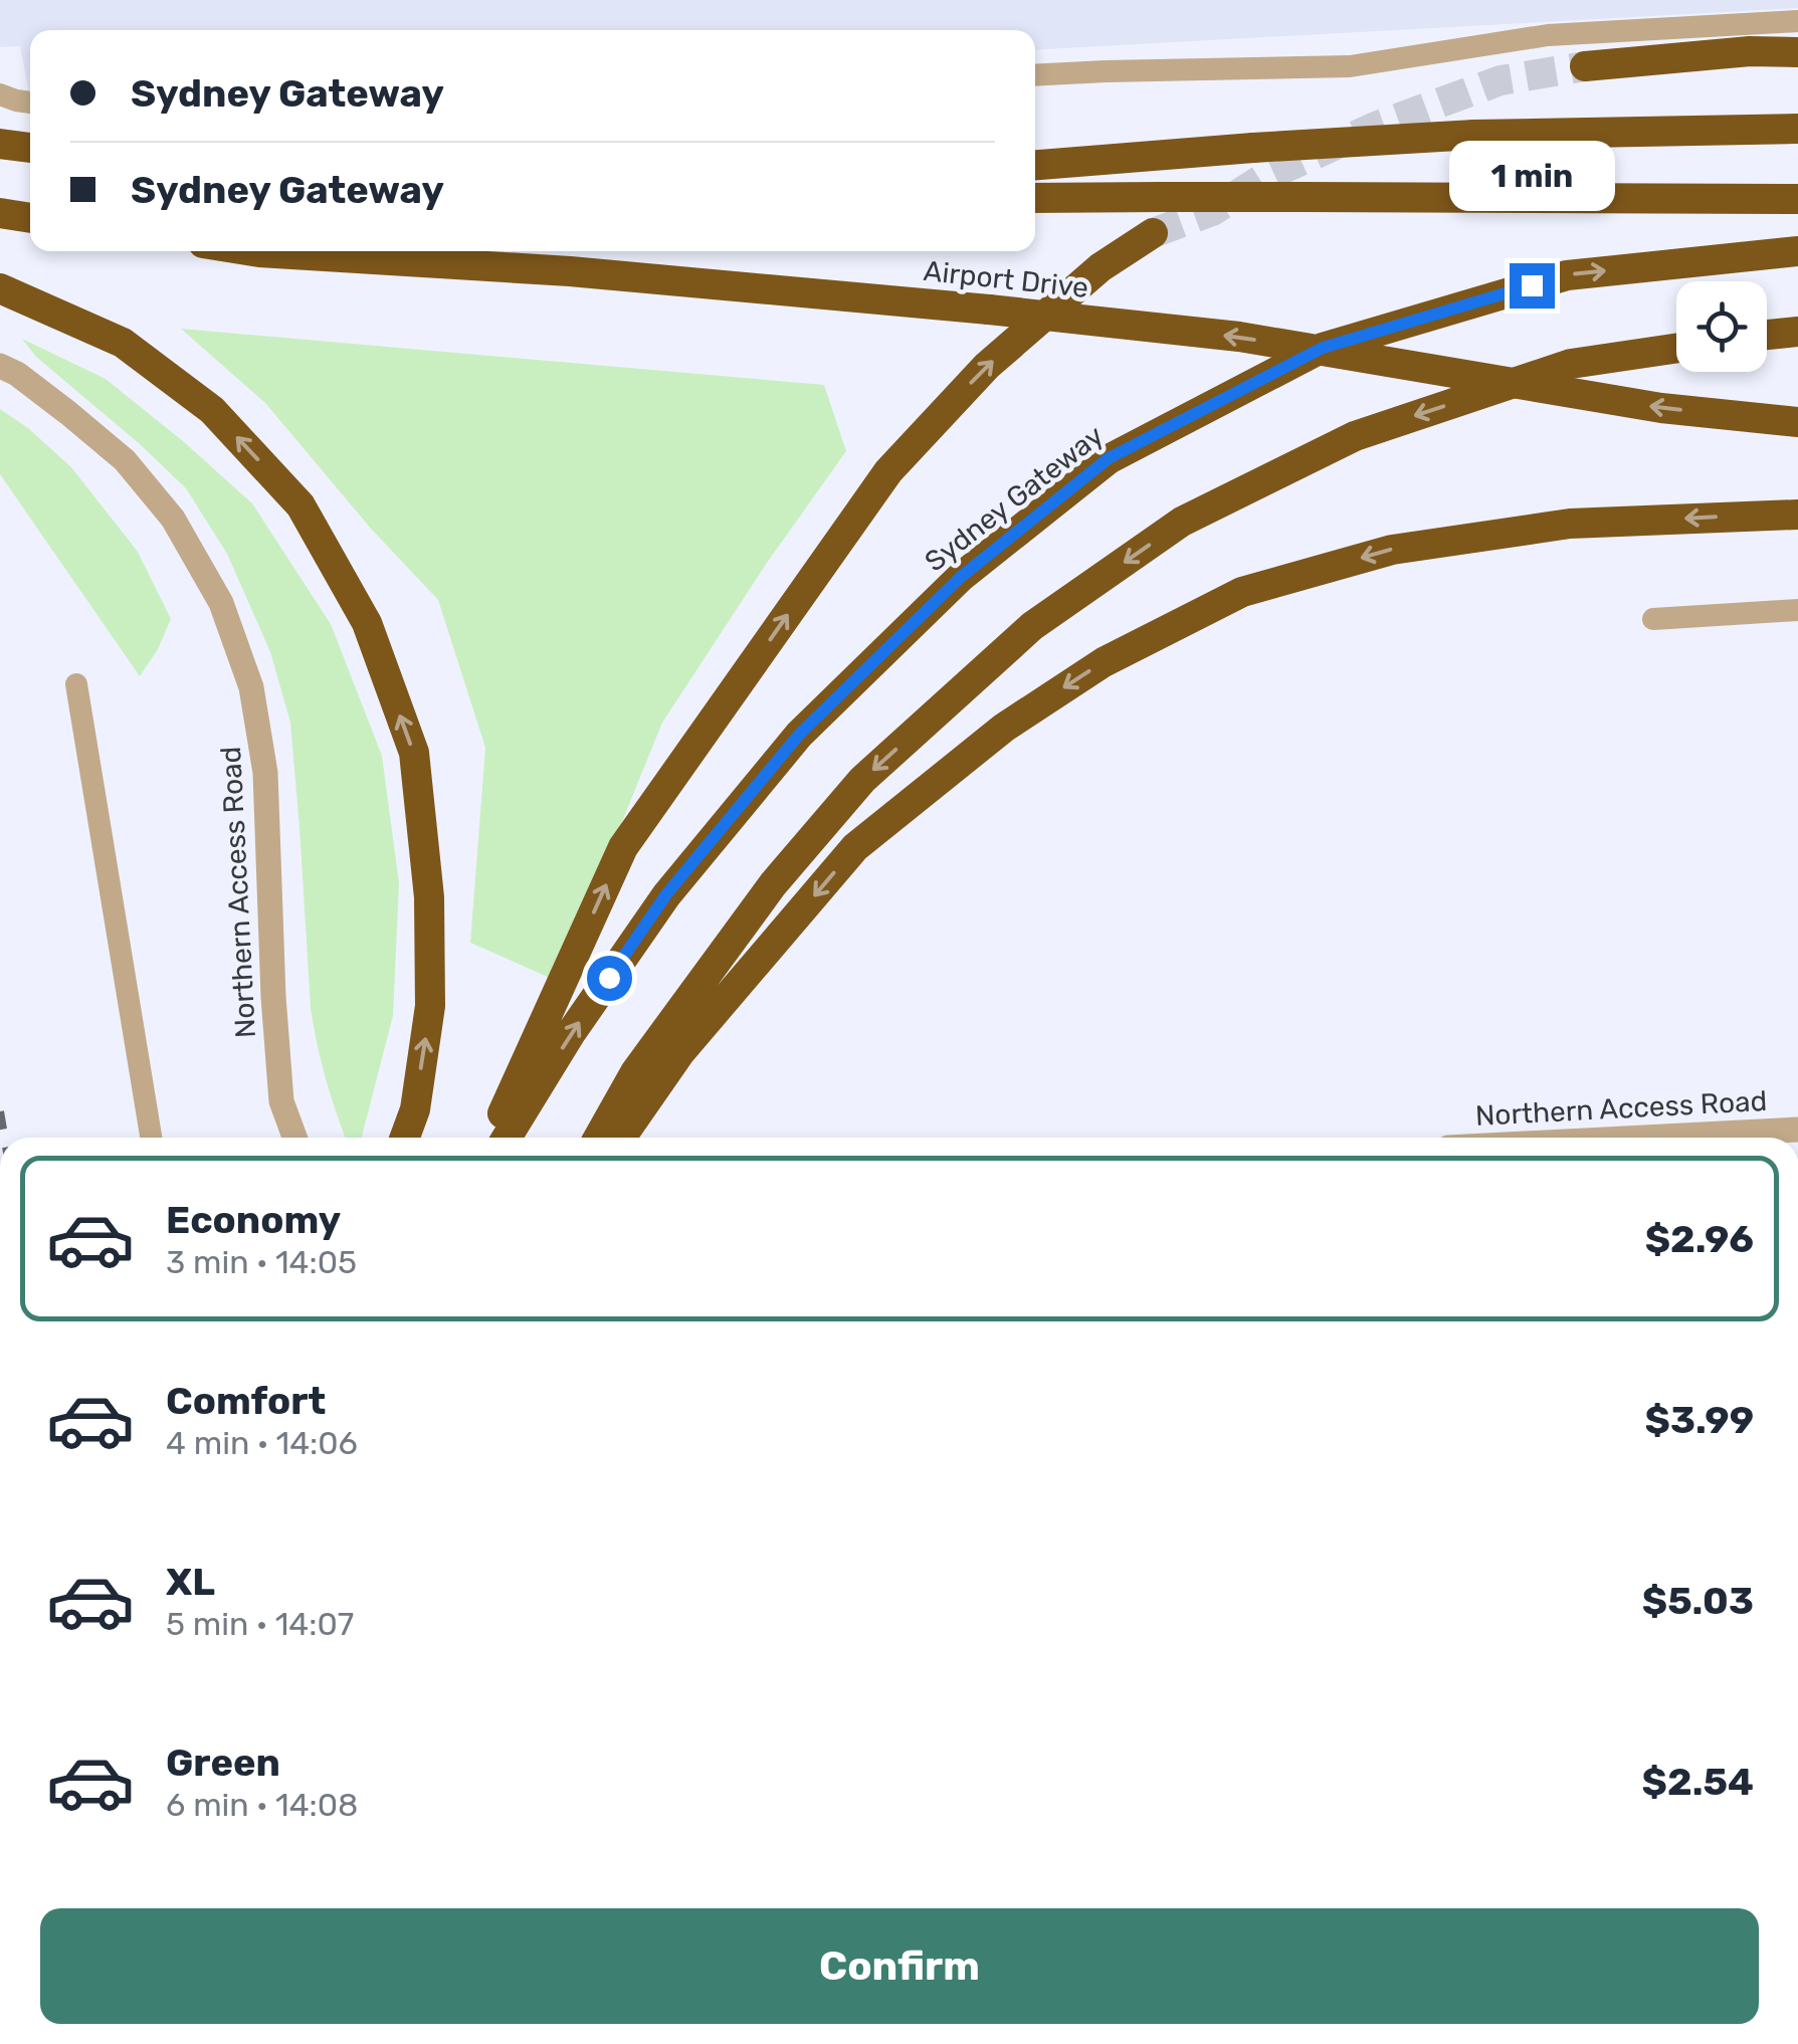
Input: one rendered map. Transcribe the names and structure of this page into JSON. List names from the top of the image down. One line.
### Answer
{"streets":{"highway":["Airport Drive","Sydney Gateway"],"street":["Northern Access Road"]},"page":{"banner":["Sydney Gateway","Sydney Gateway"],"bubble":"1 min","list":[{"name":"Economy","note":"3 min · 14:05","value":"$2.96"},{"name":"Comfort","note":"4 min · 14:06","value":"$3.99"},{"name":"XL","note":"5 min · 14:07","value":"$5.03"},{"name":"Green","note":"6 min · 14:08","value":"$2.54"}],"buttons":"Confirm"}}
